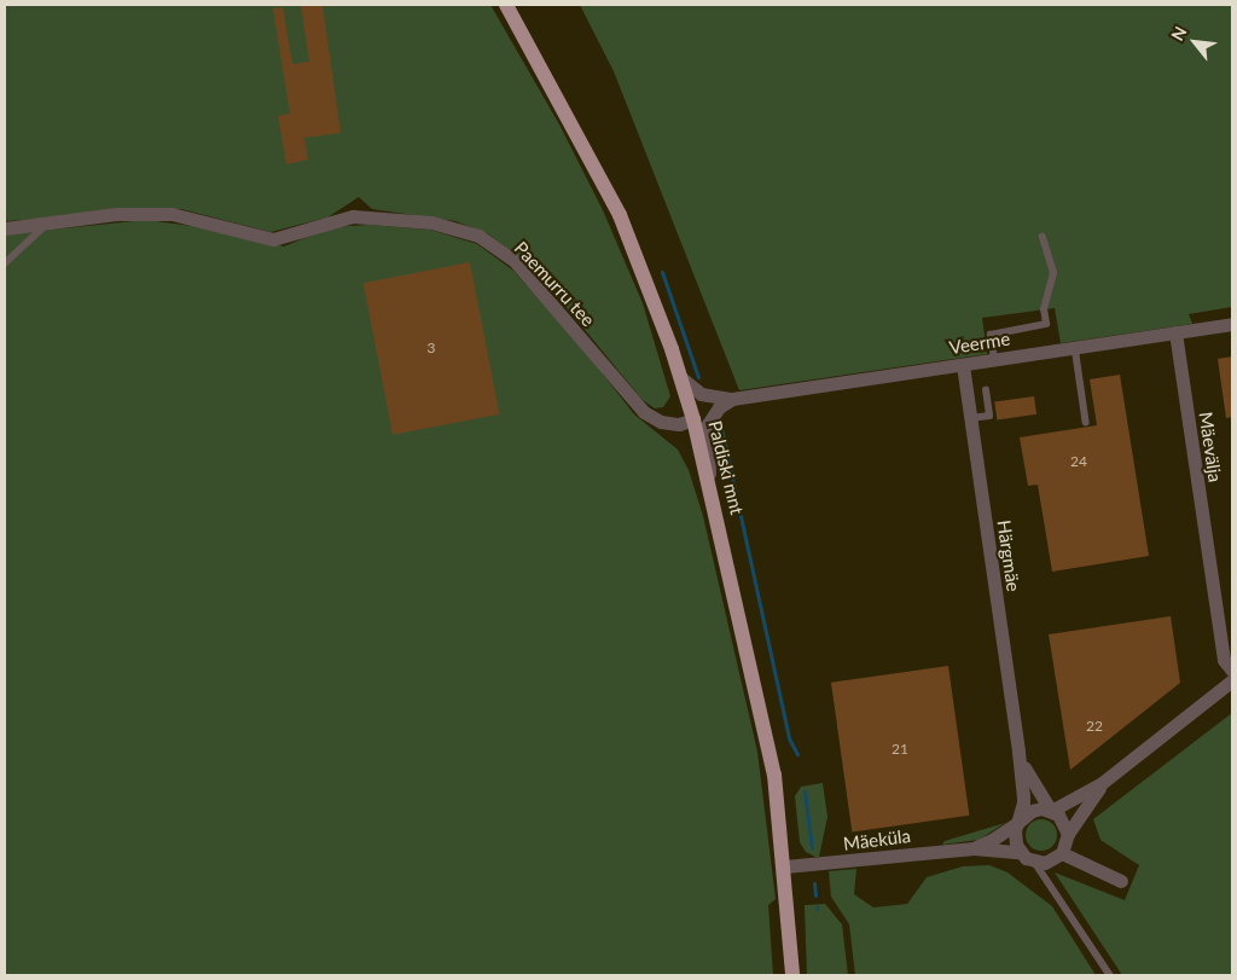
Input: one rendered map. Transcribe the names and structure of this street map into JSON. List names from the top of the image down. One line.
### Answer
{"streets":{"main road":["Paldiski mnt"],"street":["Paemurru tee","Veerme","Mäevälja","Härgmäe","Mäeküla"]},"crossings":[["Paemurru tee","Paldiski mnt"],["Veerme","Mäevälja"],["Veerme","Paldiski mnt"],["Veerme","Härgmäe"],["Paldiski mnt","Mäeküla"],["Härgmäe","Mäeküla"]],"house_numbers":["3","24","22","21"],"north":"top left"}
